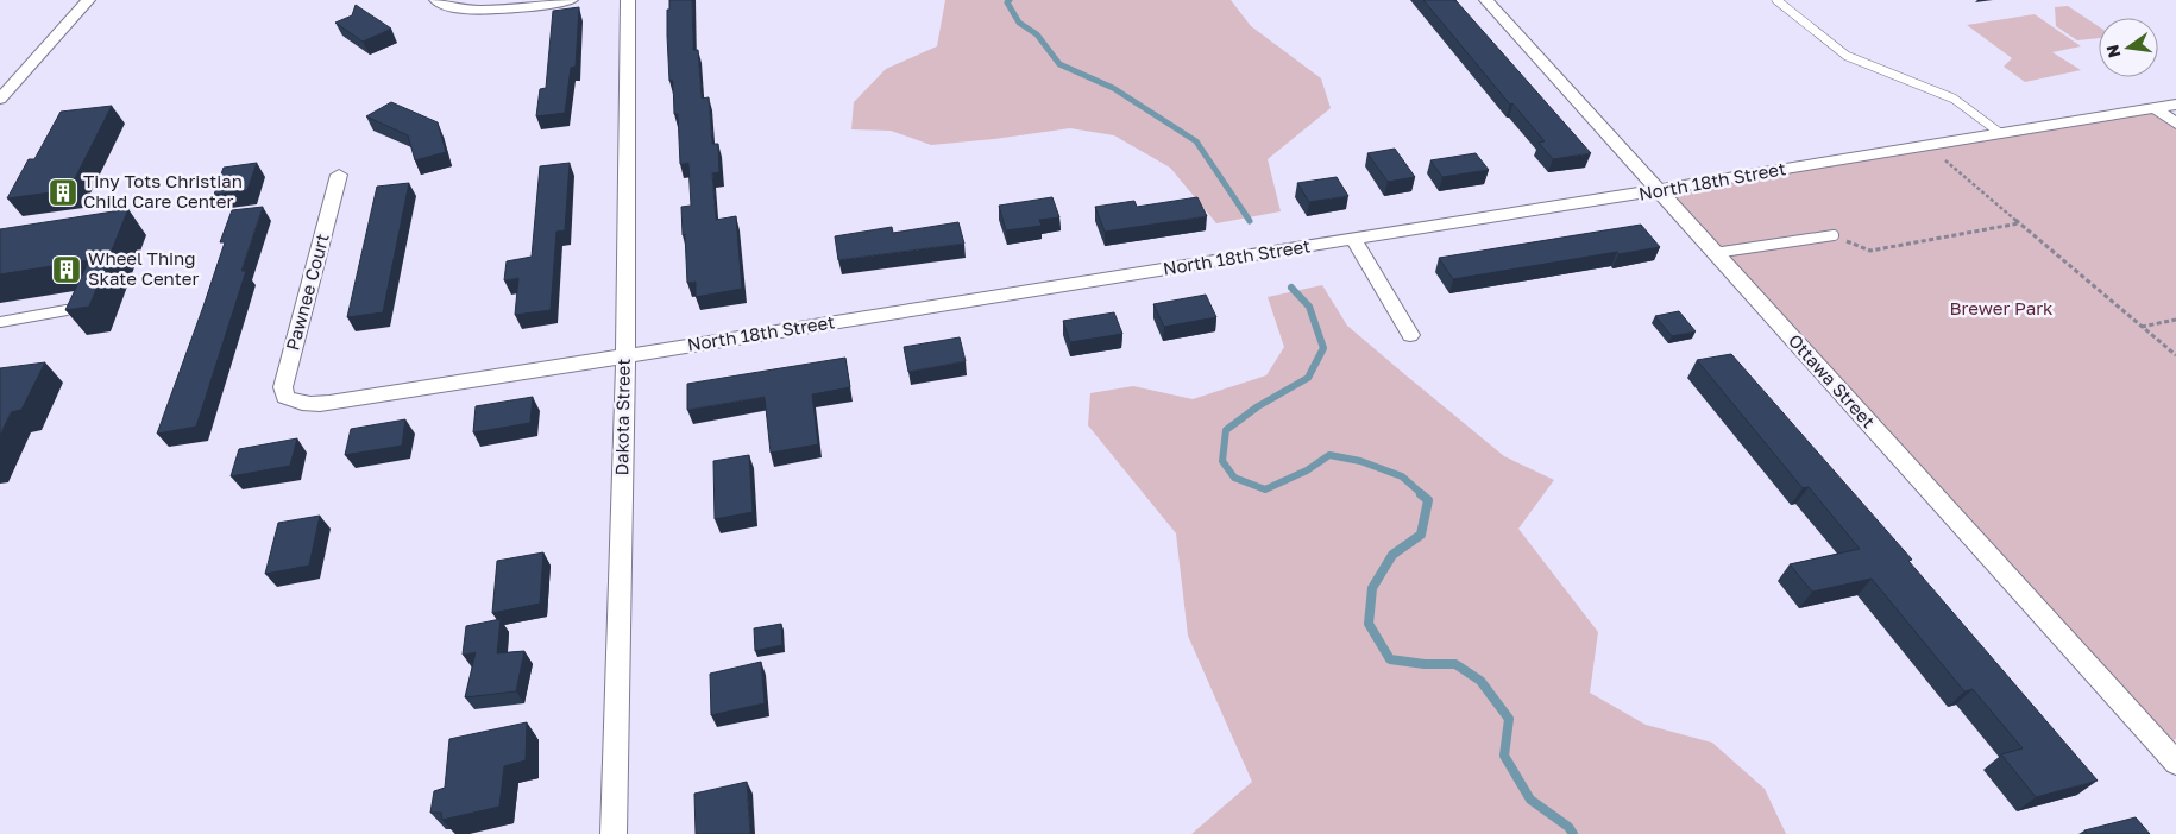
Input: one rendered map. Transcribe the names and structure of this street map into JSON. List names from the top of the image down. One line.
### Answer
{"streets":{"street":["North 18th Street","Pawnee Court","Ottawa Street","Dakota Street"]},"crossings":[["North 18th Street","Pawnee Court"],["North 18th Street","Ottawa Street"],["North 18th Street","Dakota Street"]],"parks":["Brewer Park"],"places":{"building":["Tiny Tots Christian Child Care Center","Wheel Thing Skate Center"]},"north":"left"}
